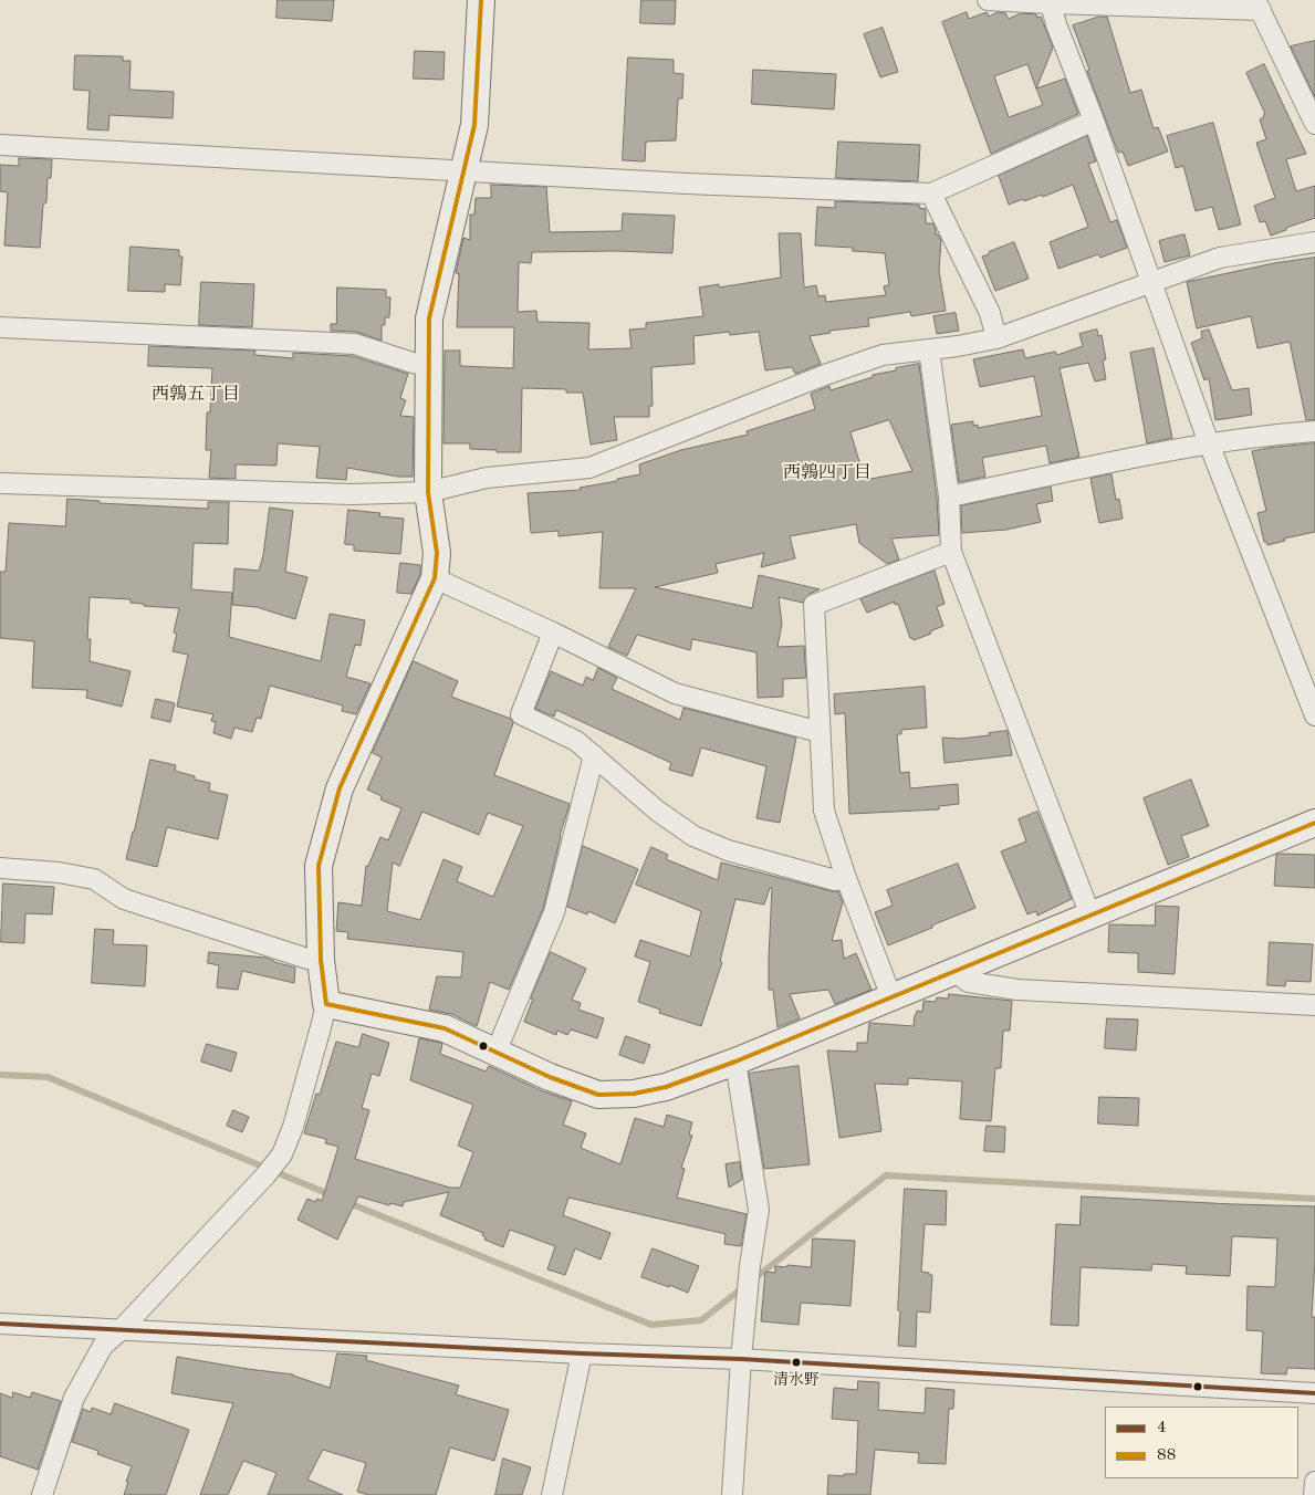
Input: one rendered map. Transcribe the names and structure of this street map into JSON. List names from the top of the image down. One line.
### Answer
{"districts":["西鶉五丁目","西鶉四丁目"],"places":["清水野"],"lines":["transit line 88","transit line 4"],"legend":["4","88"]}
